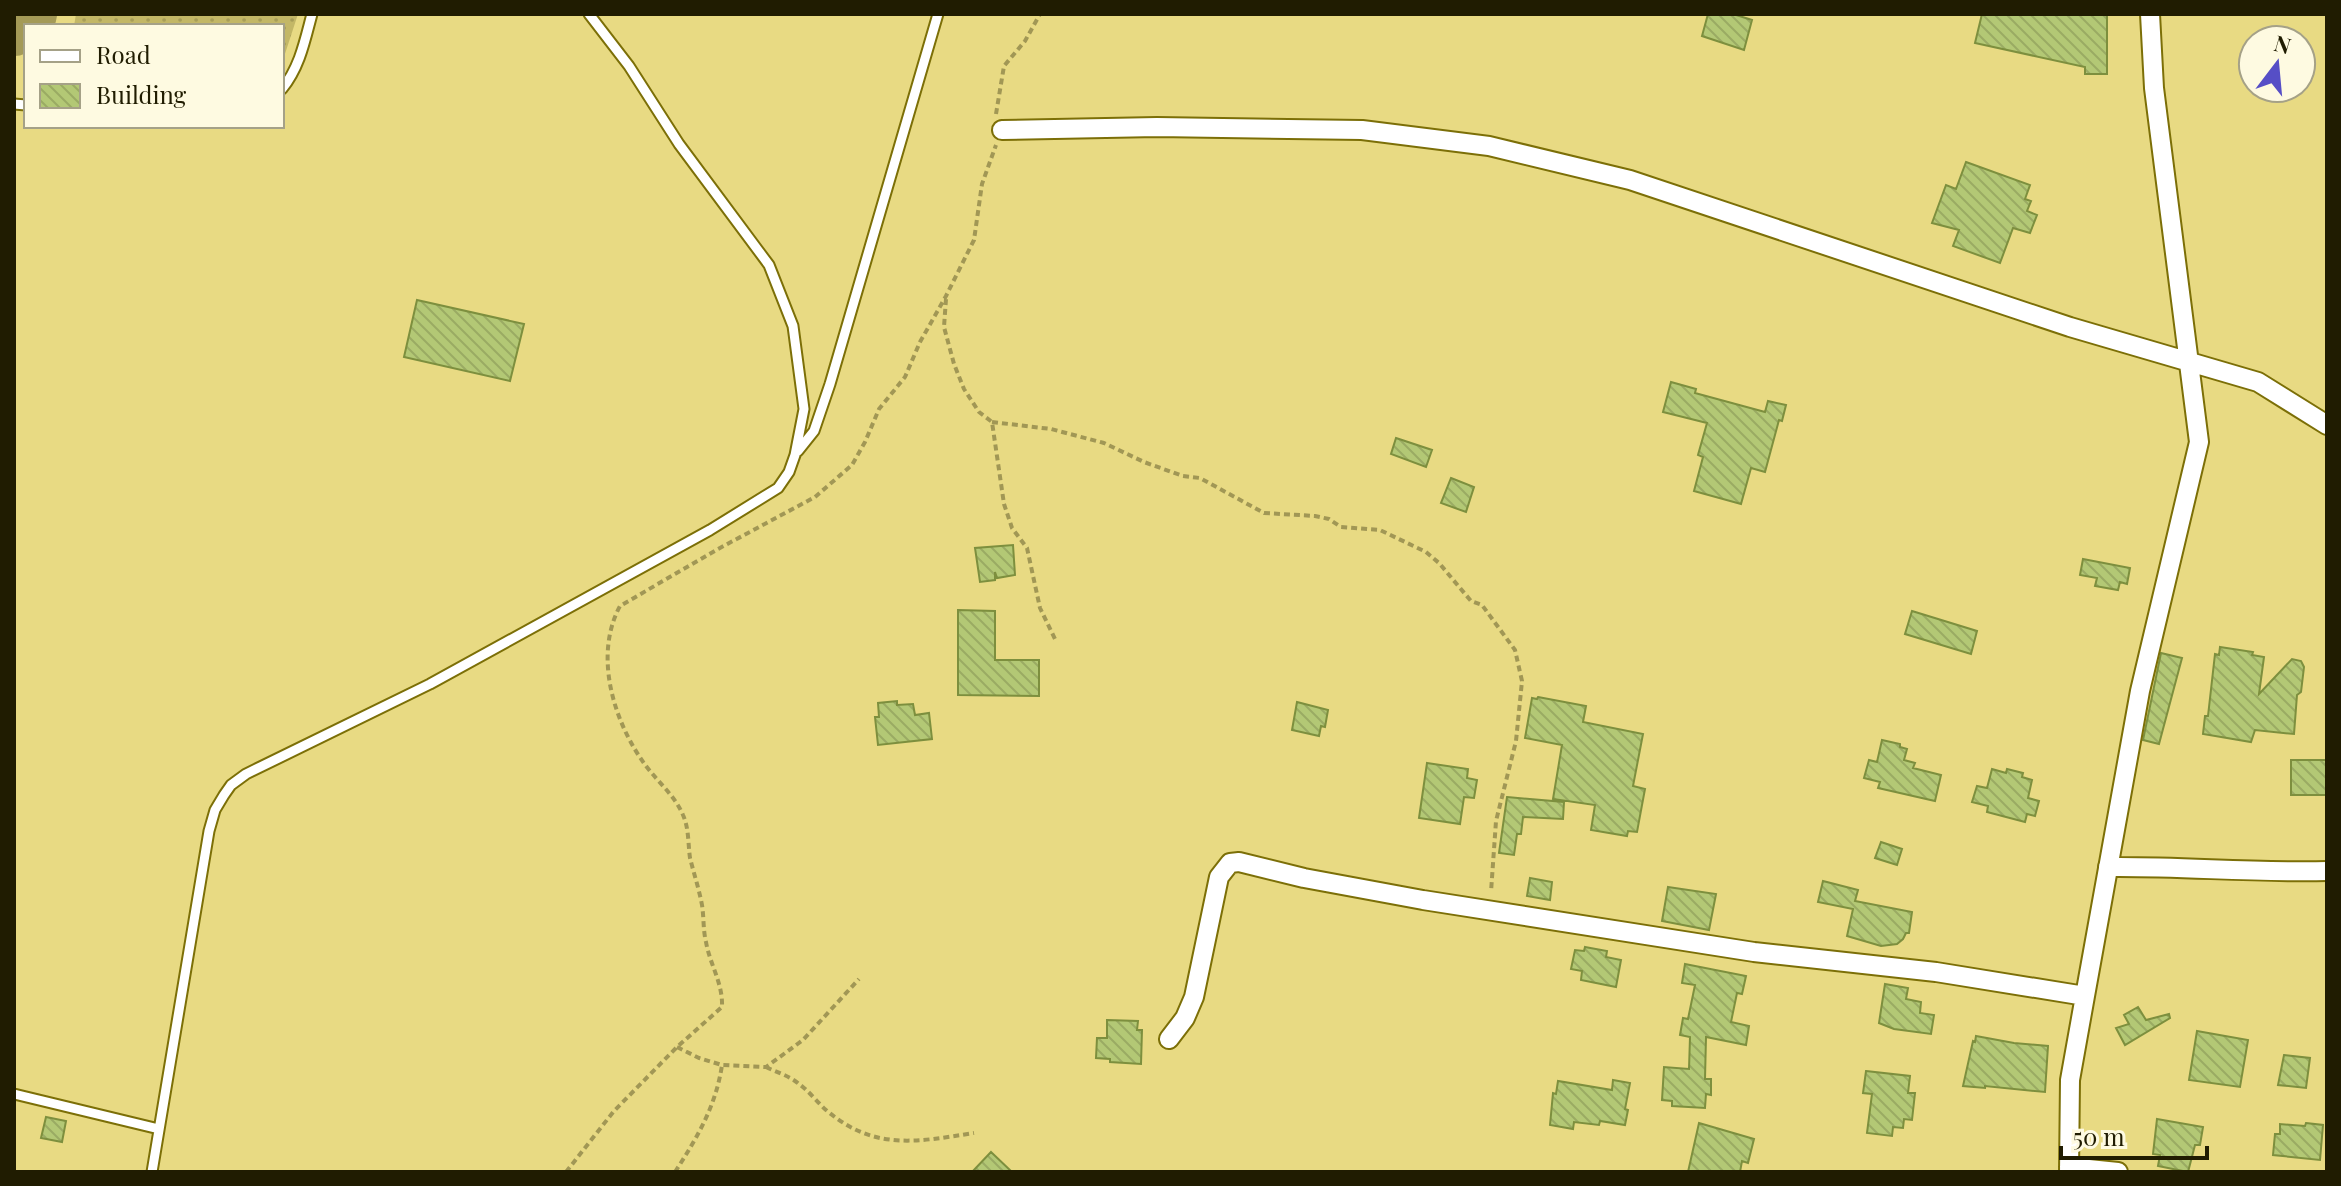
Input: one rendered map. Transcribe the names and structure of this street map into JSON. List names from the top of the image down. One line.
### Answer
{"legend":["Road","Building"],"scale_bar":"50 m","north":"top"}
